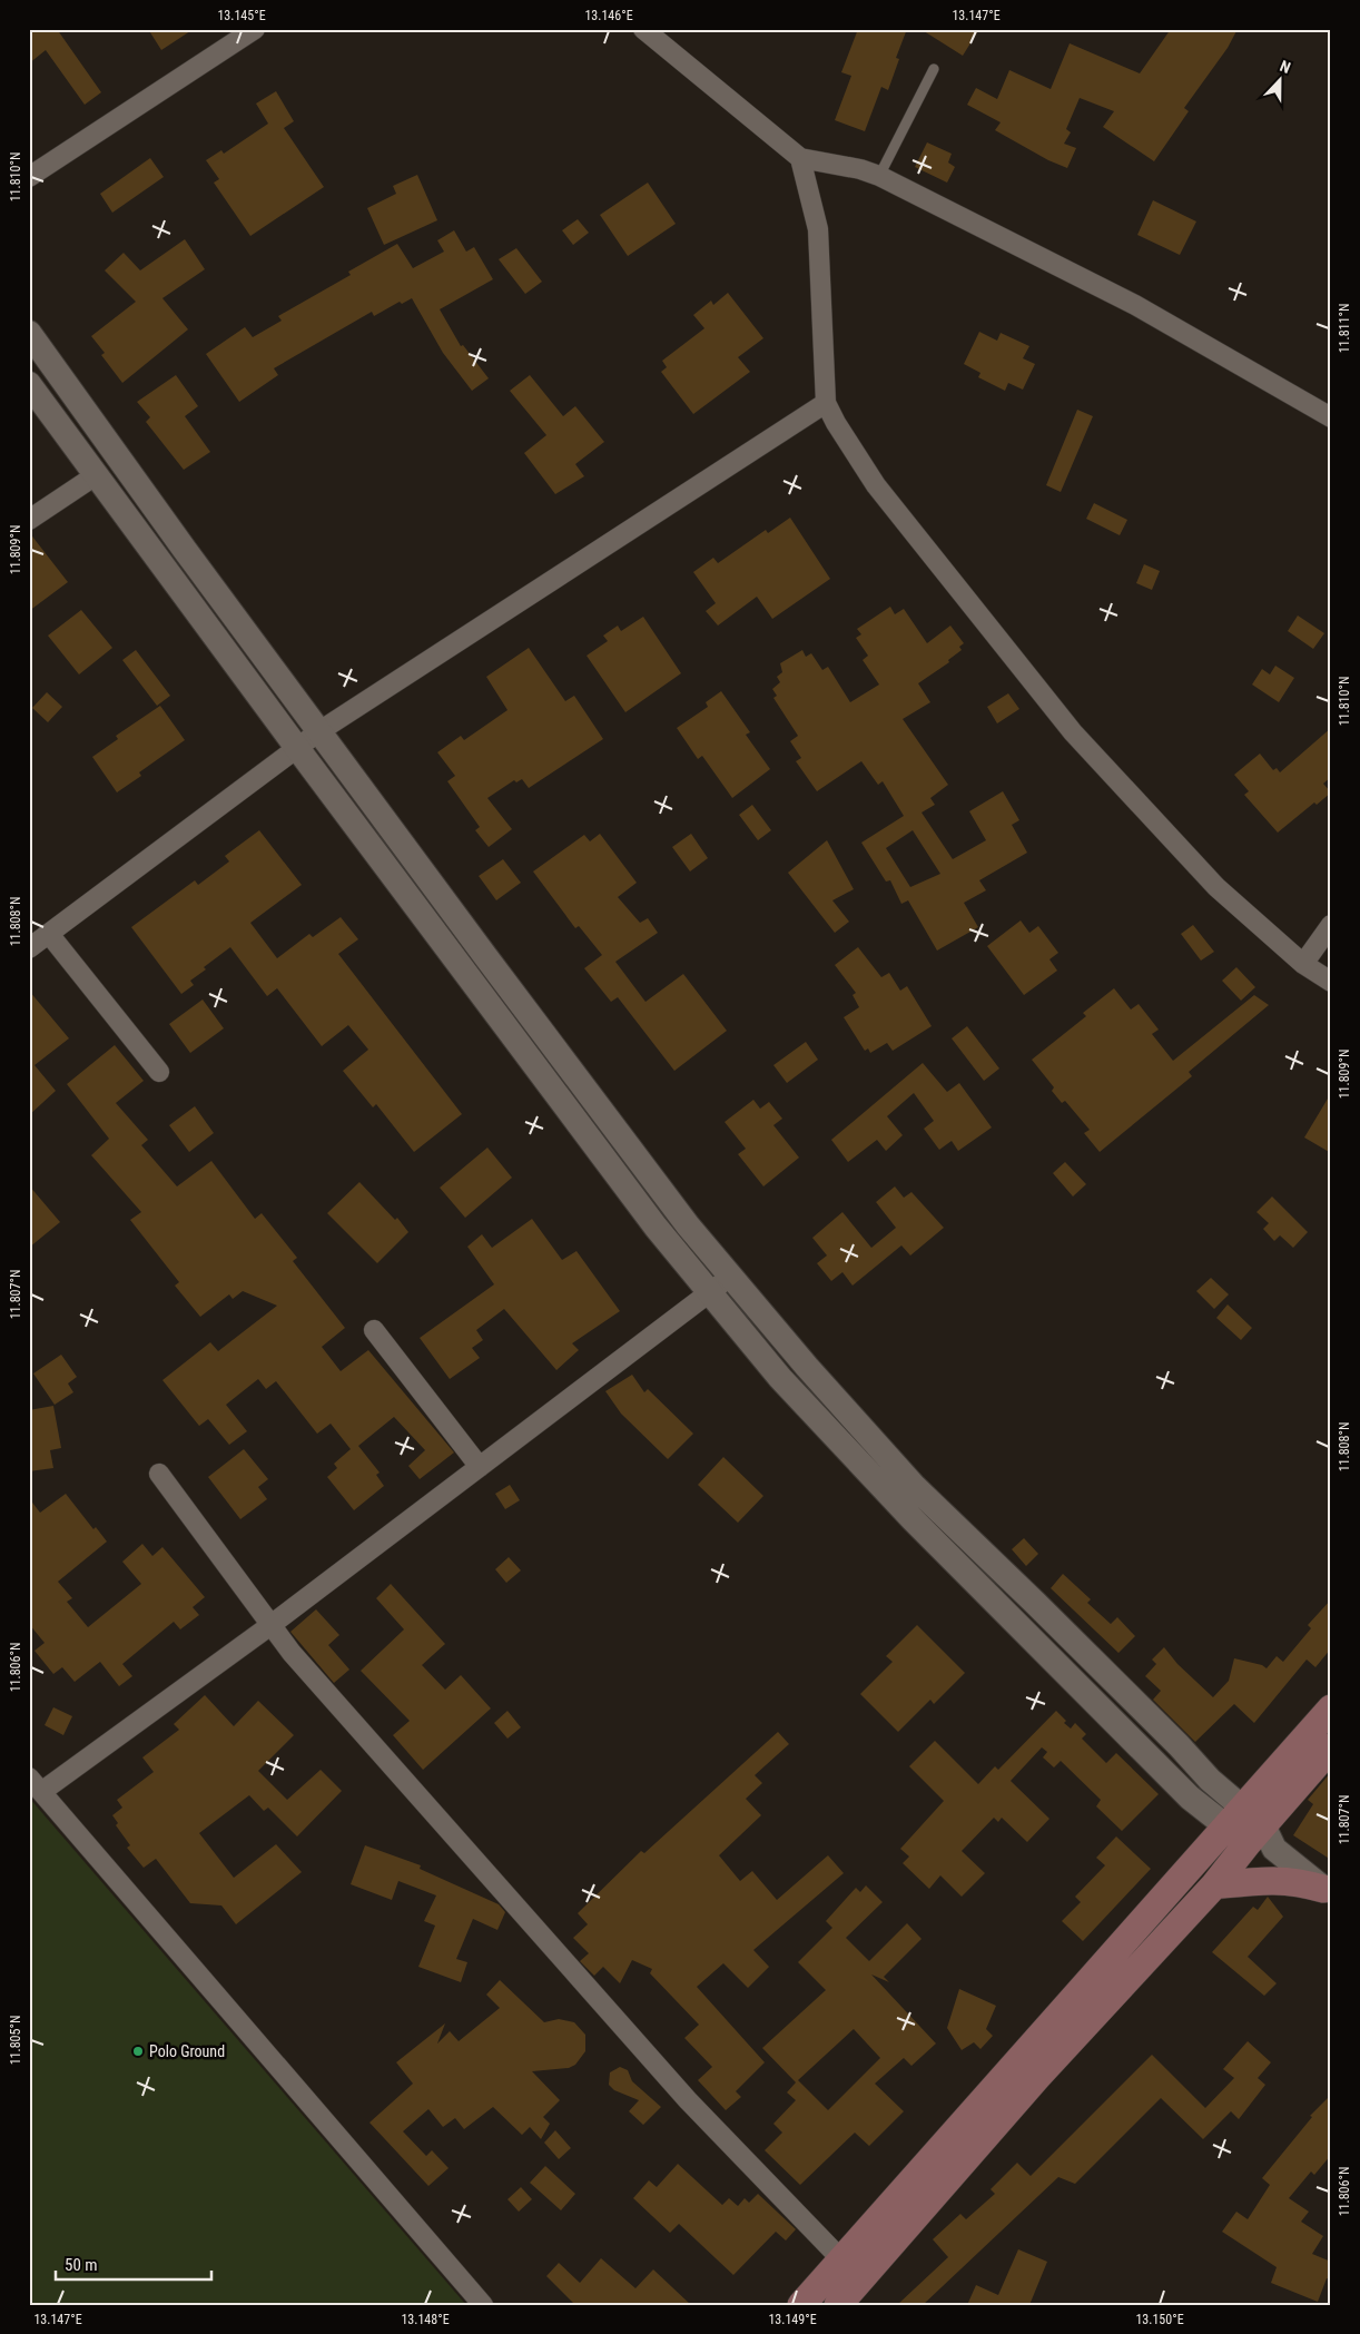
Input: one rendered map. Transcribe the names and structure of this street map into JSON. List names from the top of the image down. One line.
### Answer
{"places":["Polo Ground"],"scale_bar":"50 m","north":"top","coordinates":["13.145°E","13.146°E","13.147°E","11.810°N","11.811°N","11.809°N","11.808°N","11.807°N","11.806°N","11.805°N","13.148°E","13.149°E","13.150°E"]}
